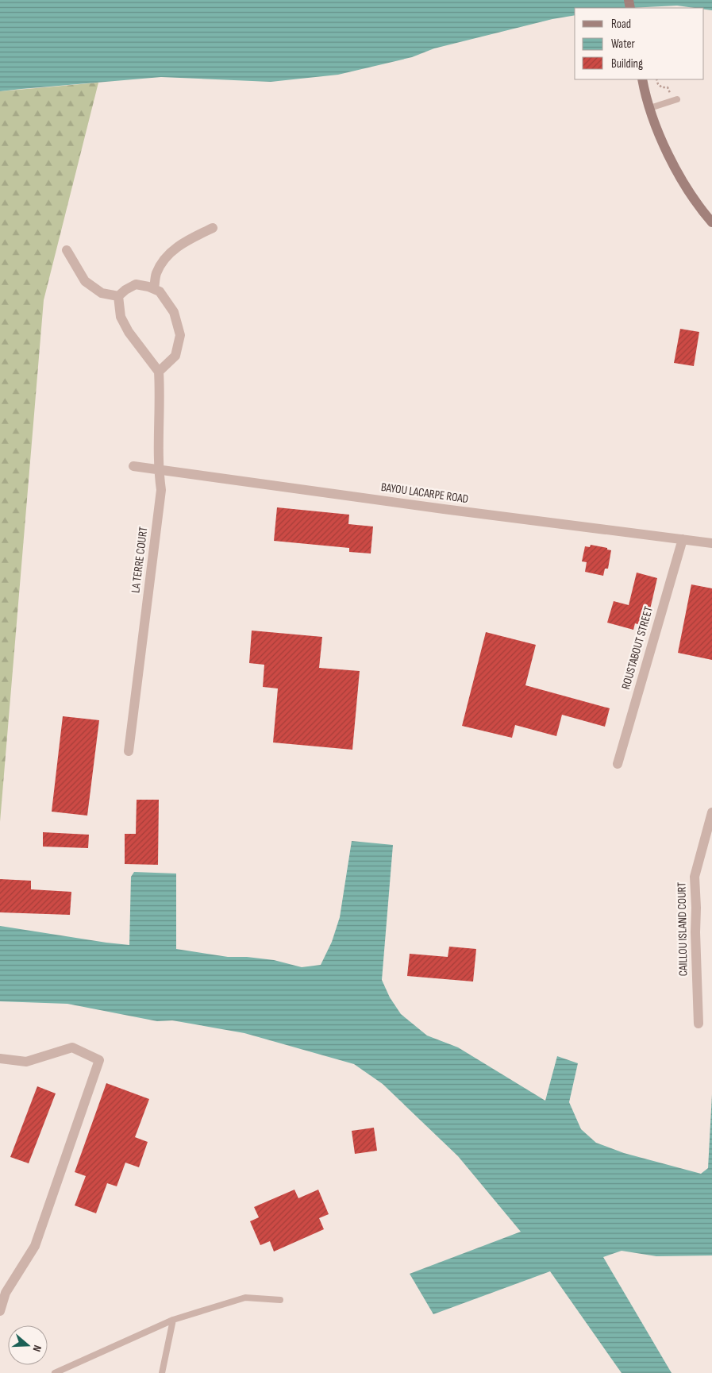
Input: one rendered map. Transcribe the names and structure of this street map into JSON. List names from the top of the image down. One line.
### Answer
{"streets":{"street":["BAYOU LACARPE ROAD","LA TERRE COURT","ROUSTABOUT STREET","CAILLOU ISLAND COURT"]},"crossings":[["BAYOU LACARPE ROAD","LA TERRE COURT"],["BAYOU LACARPE ROAD","ROUSTABOUT STREET"]],"legend":["Road","Water","Building"],"north":"right"}
